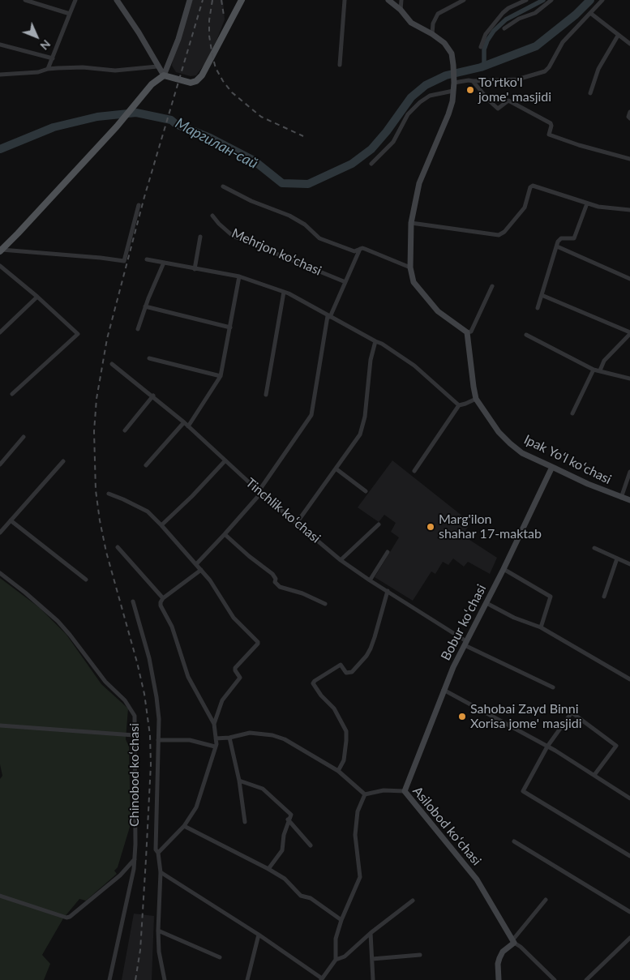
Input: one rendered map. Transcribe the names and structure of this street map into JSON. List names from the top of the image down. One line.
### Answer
{"streets":{"street":["Mehrjon koʻchasi","Ipak Yoʻl koʻchasi","Tinchlik koʻchasi","Bobur koʻchasi","Chinobod koʻchasi","Asilobod koʻchasi"]},"crossings":[["Ipak Yoʻl koʻchasi","Bobur koʻchasi"],["Tinchlik koʻchasi","Bobur koʻchasi"],["Bobur koʻchasi","Asilobod koʻchasi"]],"water":["Маргилан-сай"],"places":["To'rtko'l jome' masjidi","Marg'ilon shahar 17-maktab","Sahobai Zayd Binni Xorisa jome' masjidi"],"north":"bottom right"}
